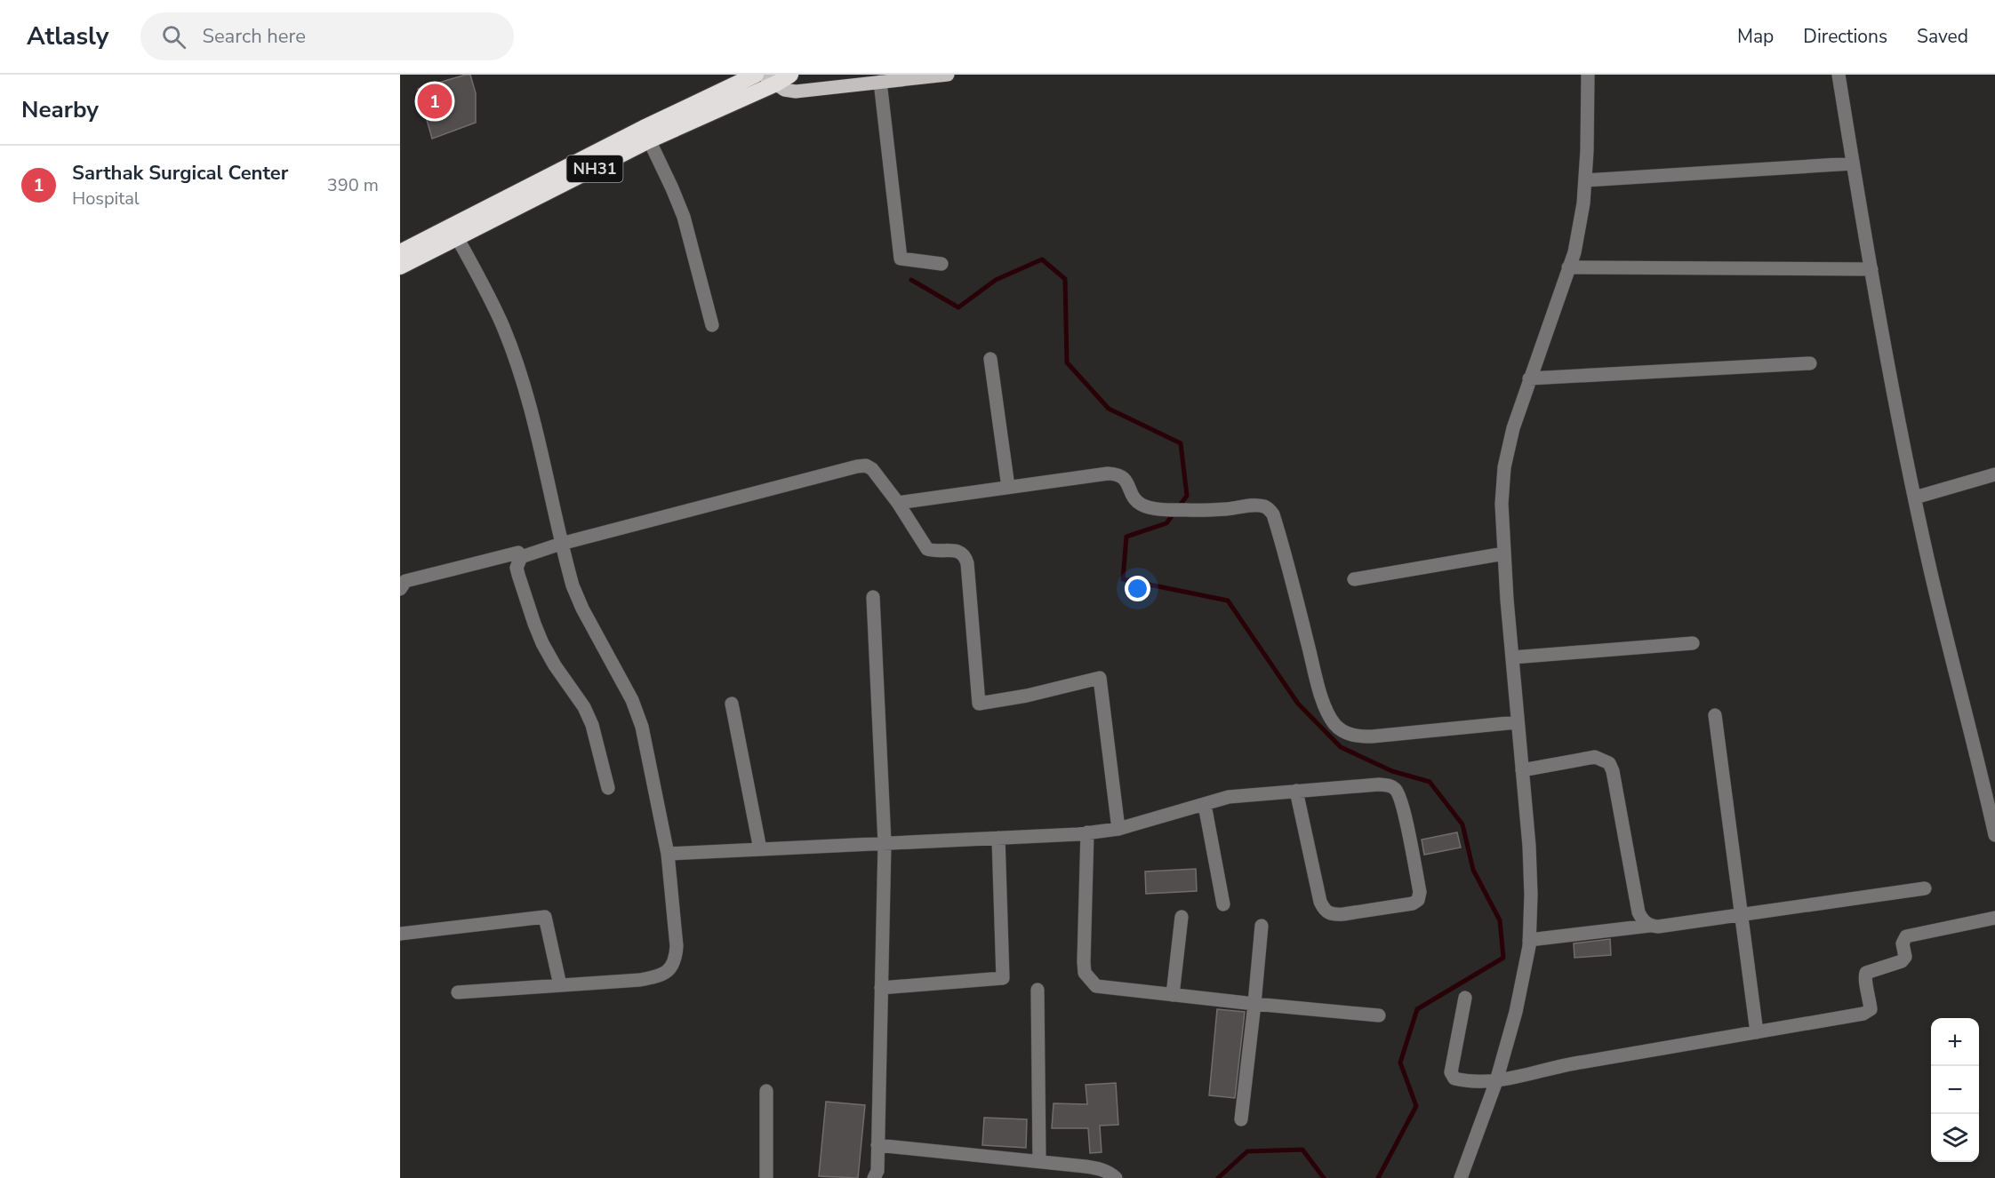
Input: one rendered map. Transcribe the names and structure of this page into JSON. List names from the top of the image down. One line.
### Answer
{"streets":{"highway":["NH31"]},"page":{"header":"Atlasly","search":"Search here","nav":["Map","Directions","Saved"],"heading":"Nearby","pins":"1","list":[{"mark":"1","name":"Sarthak Surgical Center","note":"Hospital","value":"390 m"}],"map_buttons":["+","−"]}}
